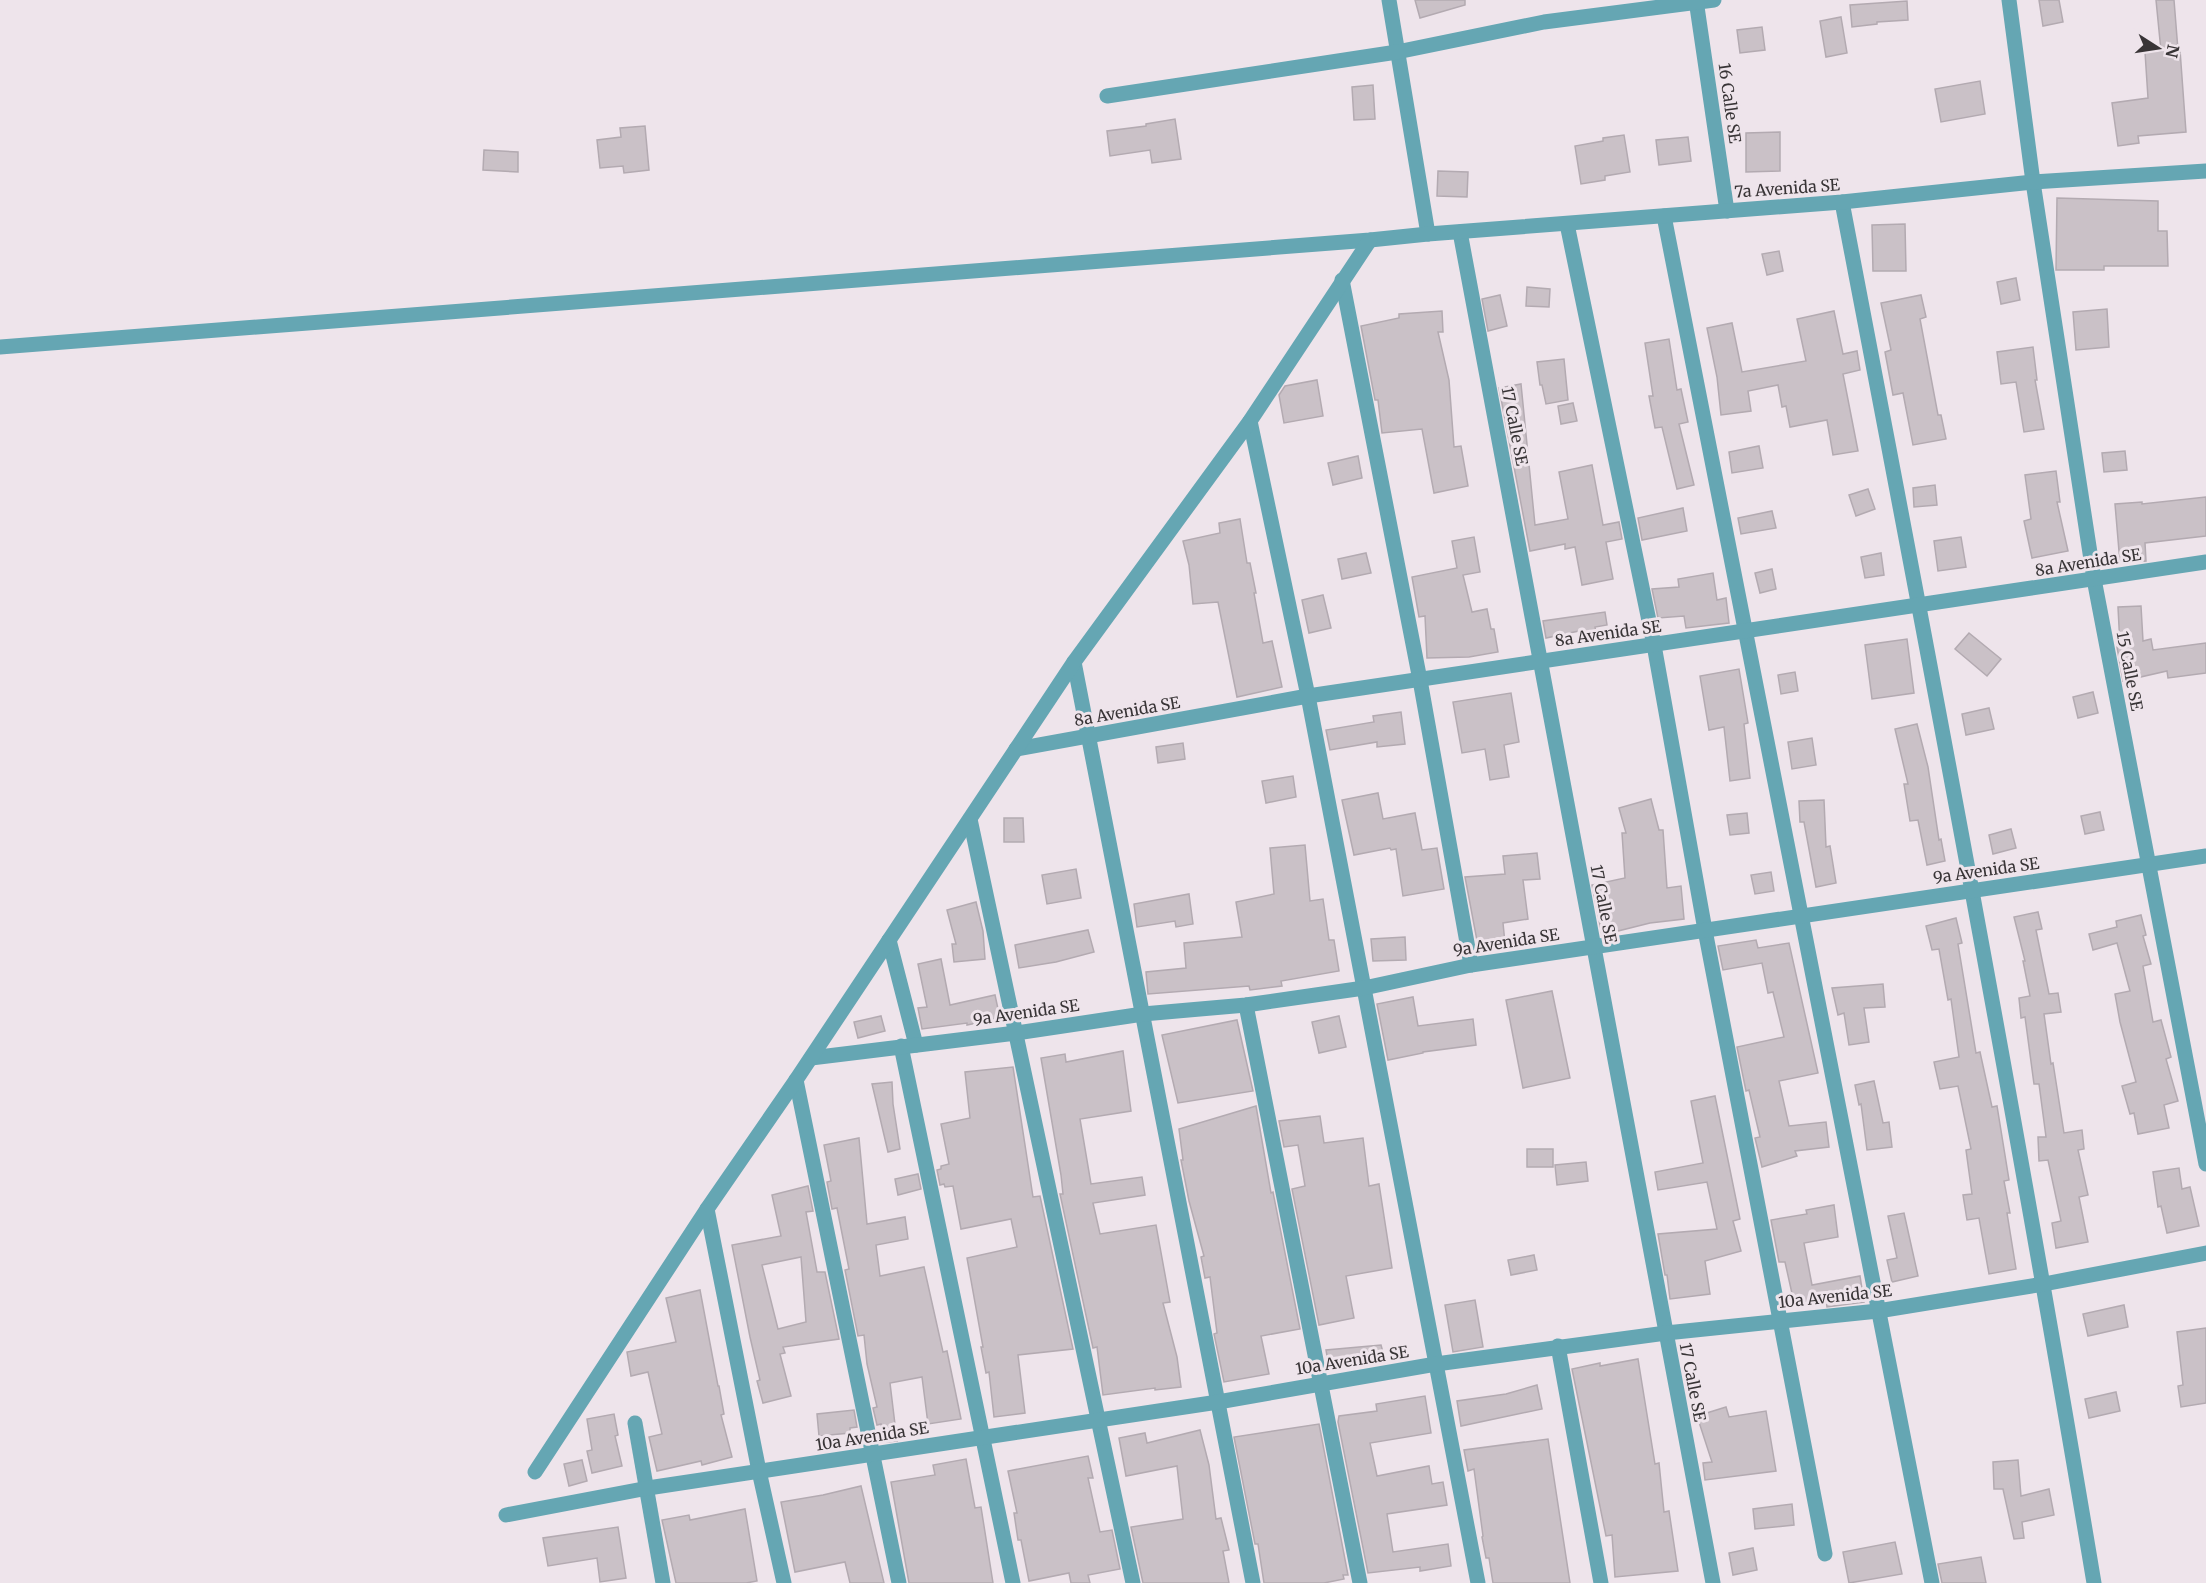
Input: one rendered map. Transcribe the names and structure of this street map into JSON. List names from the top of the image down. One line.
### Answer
{"streets":{"street":["16 Calle SE","7a Avenida SE","17 Calle SE","8a Avenida SE","15 Calle SE","9a Avenida SE","10a Avenida SE"]},"crossings":[["16 Calle SE","7a Avenida SE"],["7a Avenida SE","17 Calle SE"],["7a Avenida SE","15 Calle SE"],["17 Calle SE","8a Avenida SE"],["17 Calle SE","9a Avenida SE"],["17 Calle SE","10a Avenida SE"],["8a Avenida SE","15 Calle SE"],["15 Calle SE","9a Avenida SE"]],"north":"right"}
